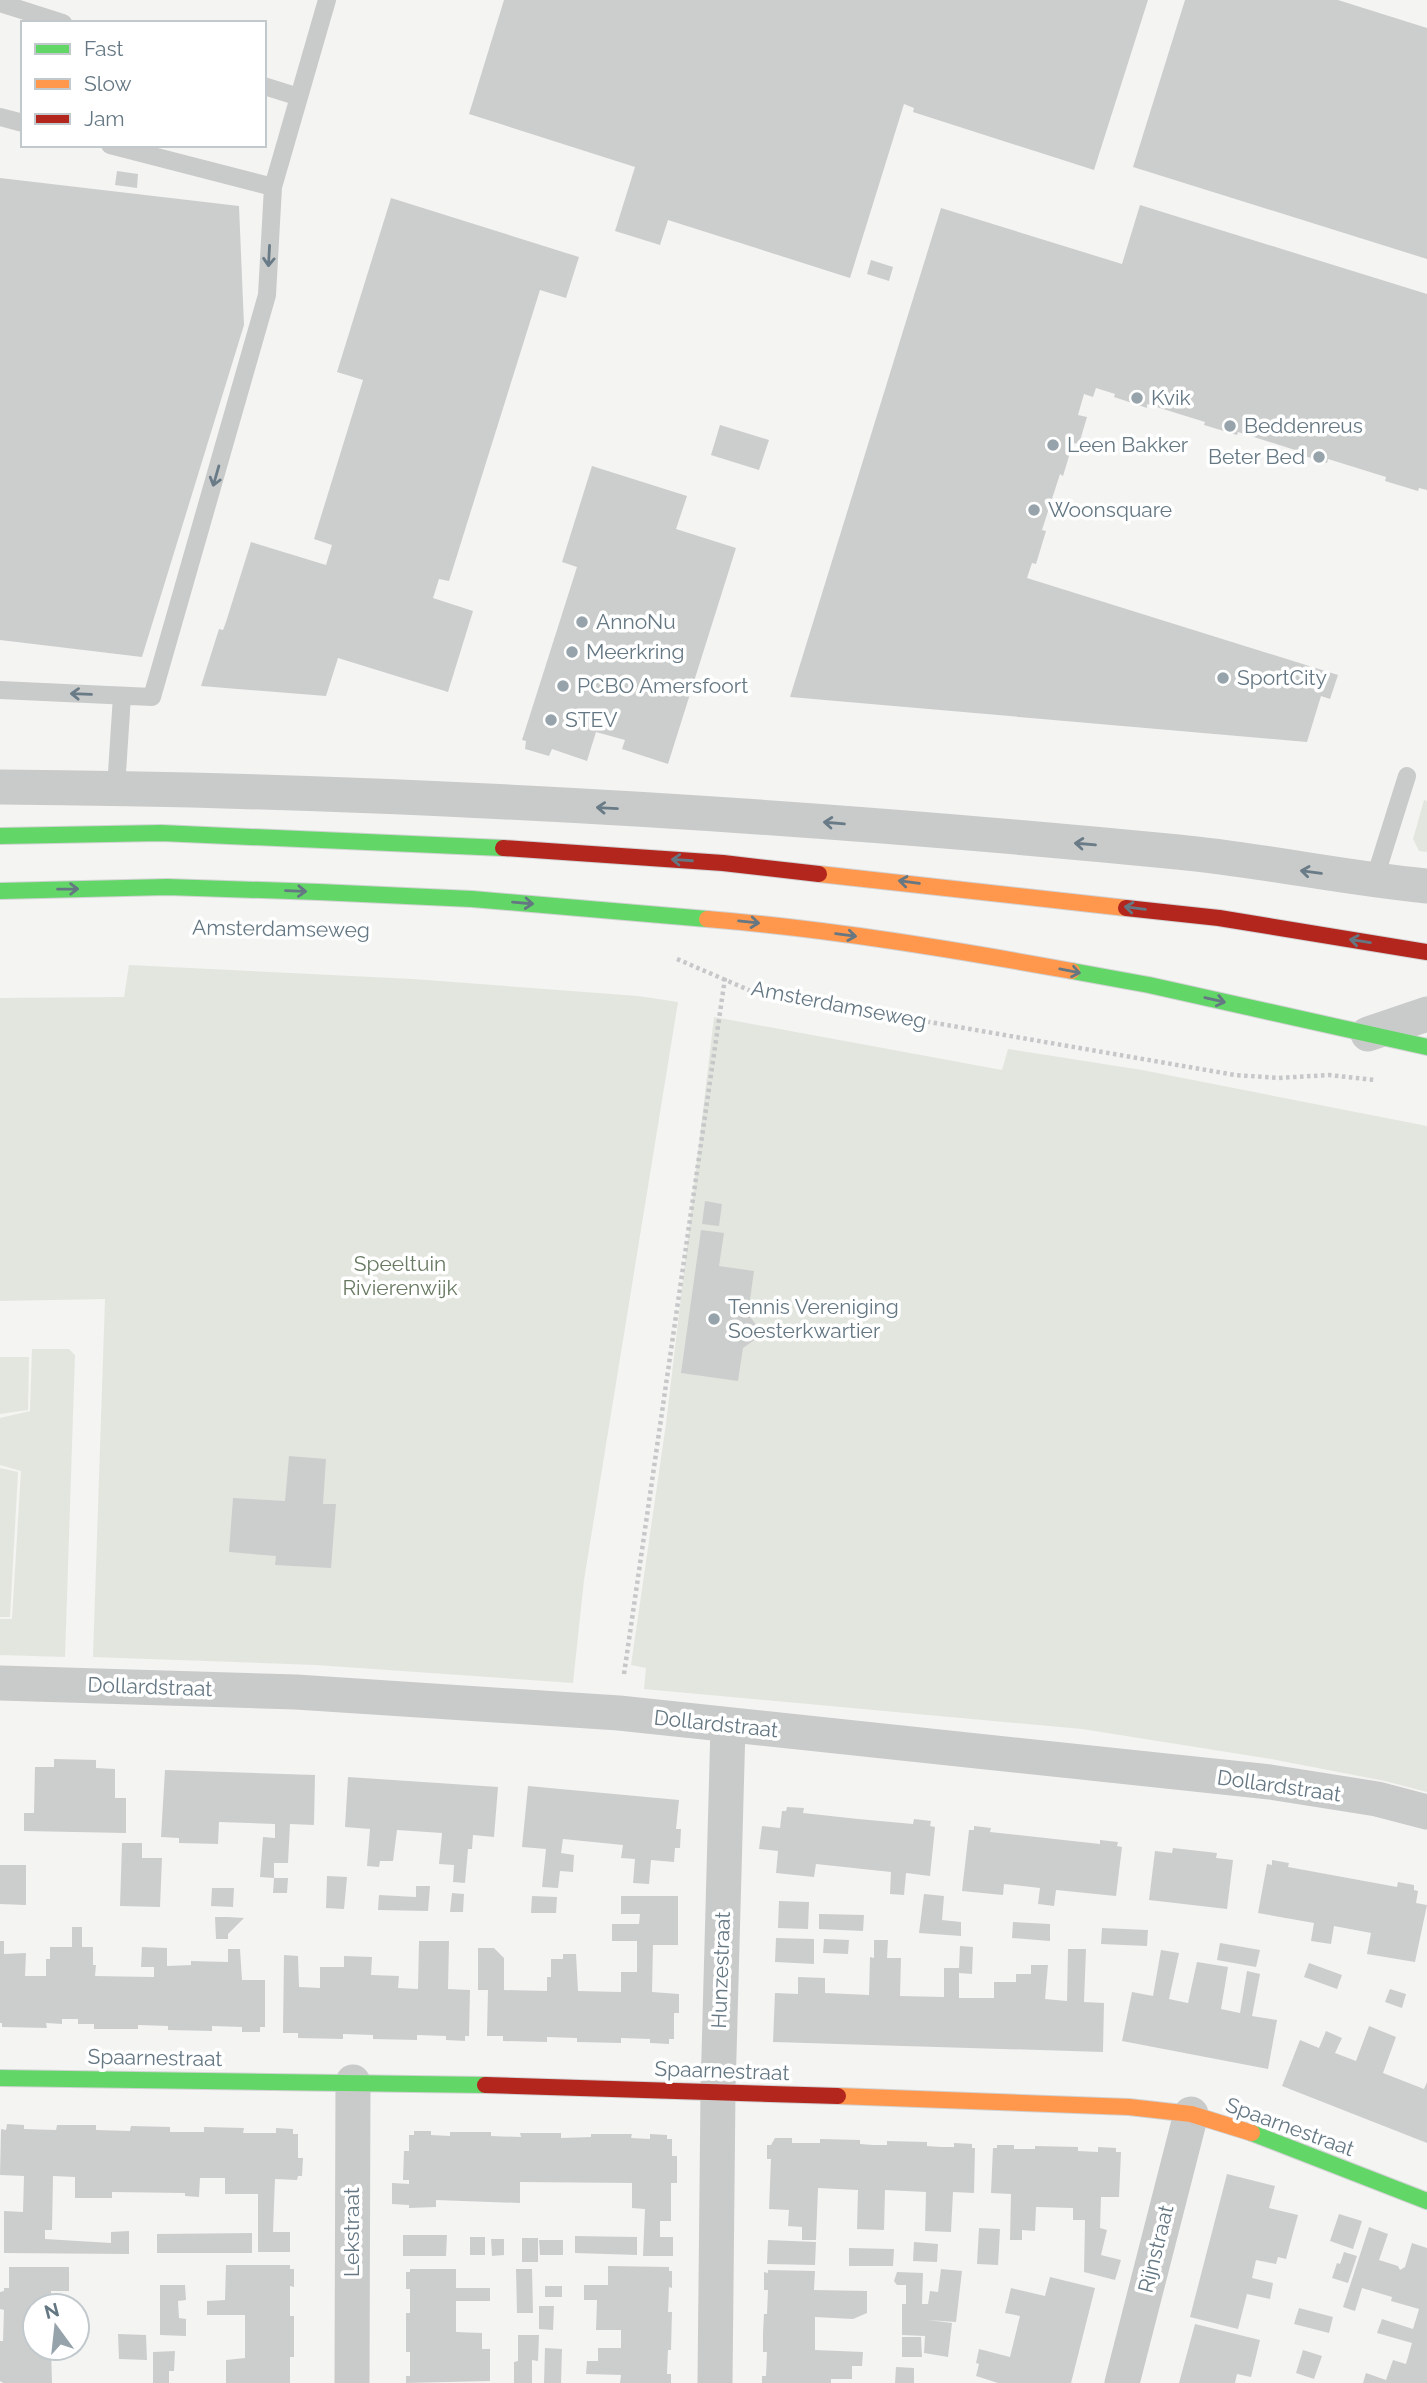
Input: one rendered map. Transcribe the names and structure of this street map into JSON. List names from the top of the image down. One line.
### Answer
{"streets":{"main road":["Amsterdamseweg","Spaarnestraat"],"street":["Dollardstraat","Hunzestraat","Lekstraat","Rijnstraat"]},"crossings":[["Dollardstraat","Hunzestraat"],["Hunzestraat","Spaarnestraat"],["Spaarnestraat","Lekstraat"],["Spaarnestraat","Rijnstraat"]],"parks":["Speeltuin Rivierenwijk"],"places":["Kvik","Beddenreus","Leen Bakker","Beter Bed","Woonsquare","AnnoNu","Meerkring","SportCity","PCBO Amersfoort","STEV","Tennis Vereniging Soesterkwartier"],"legend":["Fast","Slow","Jam"],"north":"top"}
